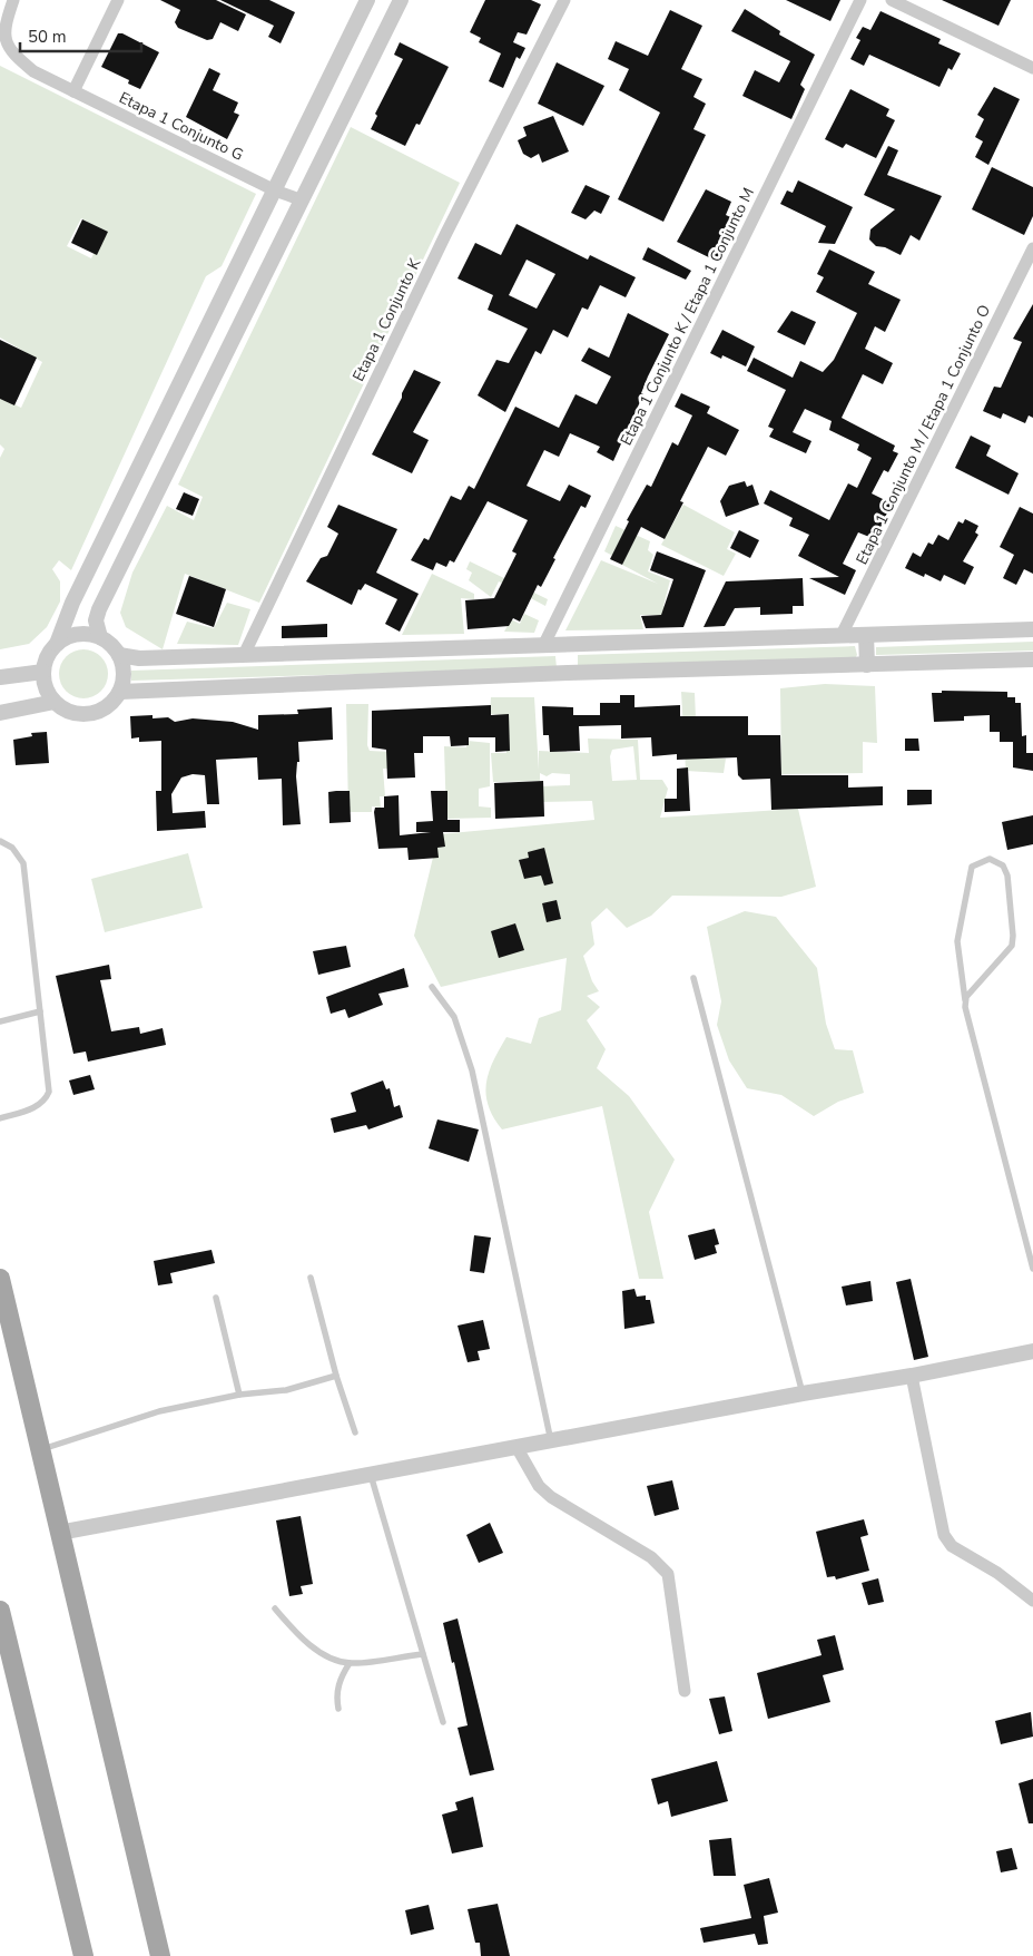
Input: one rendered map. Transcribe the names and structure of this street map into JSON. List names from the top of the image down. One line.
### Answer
{"streets":{"street":["Etapa 1 Conjunto G","Etapa 1 Conjunto K / Etapa 1 Conjunto M","Etapa 1 Conjunto K","Etapa 1 Conjunto M / Etapa 1 Conjunto O"]},"scale_bar":"50 m"}
